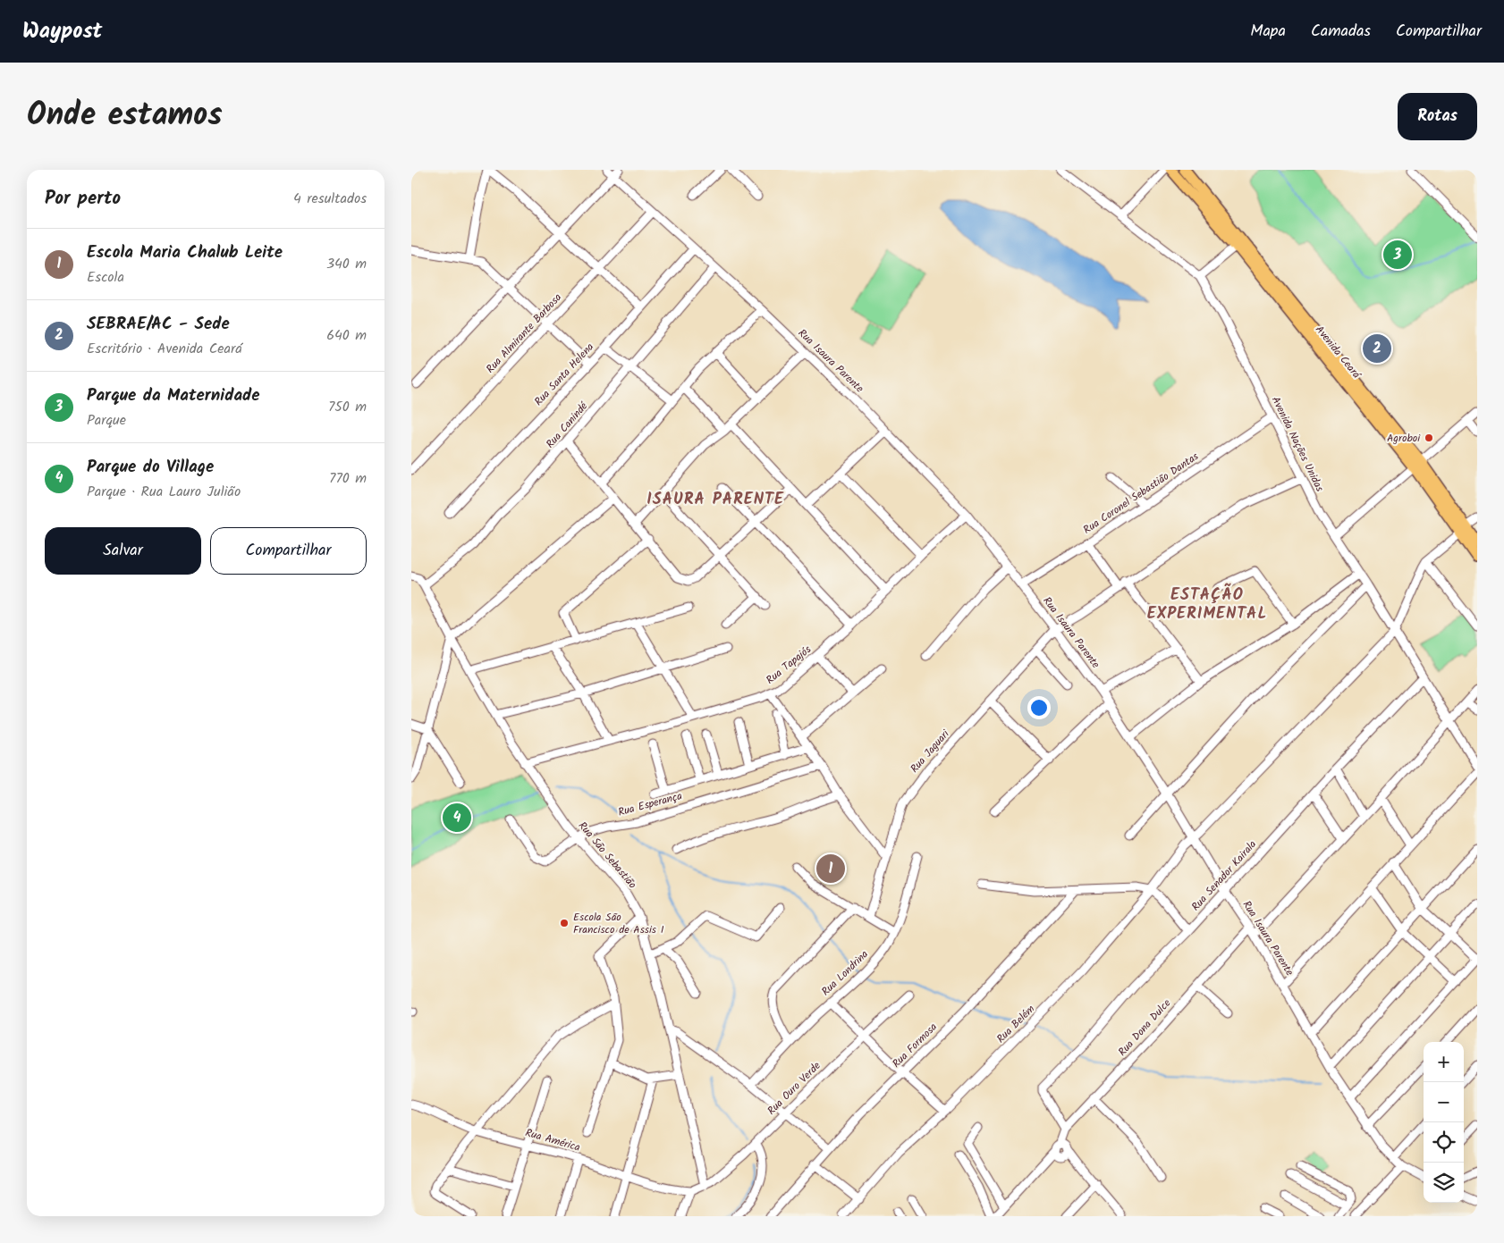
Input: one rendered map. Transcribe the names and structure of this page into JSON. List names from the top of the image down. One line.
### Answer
{"streets":{"main road":["Avenida Ceará"],"street":["Rua Almirante Barbosa","Rua Isaura Parente","Rua Santa Helena","Rua Canindé","Avenida Nações Unidas","Rua Coronel Sebastião Dantas","Rua Tapajós","Rua Jaguari","Rua Esperança","Rua São Sebastião","Rua Senador Kairala","Rua Londrina","Rua Belém","Rua Dona Dulce","Rua Formosa","Rua Ouro Verde","Rua América"]},"crossings":[["Rua Almirante Barbosa","Rua Isaura Parente"],["Rua Isaura Parente","Rua Santa Helena"],["Rua Isaura Parente","Rua Canindé"],["Rua Isaura Parente","Rua Coronel Sebastião Dantas"],["Rua Isaura Parente","Rua Tapajós"],["Rua Isaura Parente","Rua Jaguari"],["Rua Isaura Parente","Rua Senador Kairala"],["Rua Isaura Parente","Rua Belém"],["Rua Isaura Parente","Rua Dona Dulce"],["Rua Canindé","Rua São Sebastião"],["Avenida Nações Unidas","Rua Coronel Sebastião Dantas"],["Avenida Nações Unidas","Rua Jaguari"],["Avenida Nações Unidas","Rua Senador Kairala"],["Avenida Nações Unidas","Rua Belém"],["Avenida Nações Unidas","Rua Dona Dulce"],["Rua Tapajós","Rua São Sebastião"],["Rua Esperança","Rua São Sebastião"],["Rua São Sebastião","Rua Ouro Verde"],["Rua Senador Kairala","Rua Dona Dulce"],["Rua Ouro Verde","Rua América"]],"districts":["ISAURA PARENTE","ESTAÇÃO EXPERIMENTAL"],"places":["Agroboi","Escola São Francisco de Assis I"],"page":{"header":"Waypost","nav":["Mapa","Camadas","Compartilhar"],"title":"Onde estamos","buttons":["Rotas",["Salvar","Compartilhar"]],"heading":["Por perto","4 resultados"],"list":[{"mark":"1","name":"Escola Maria Chalub Leite","note":"Escola","value":"340 m"},{"mark":"2","name":"SEBRAE/AC - Sede","note":"Escritório · Avenida Ceará","value":"640 m"},{"mark":"3","name":"Parque da Maternidade","note":"Parque","value":"750 m"},{"mark":"4","name":"Parque do Village","note":"Parque · Rua Lauro Julião","value":"770 m"}],"pins":["3","2","4","1"],"map_buttons":["+","−"]}}
